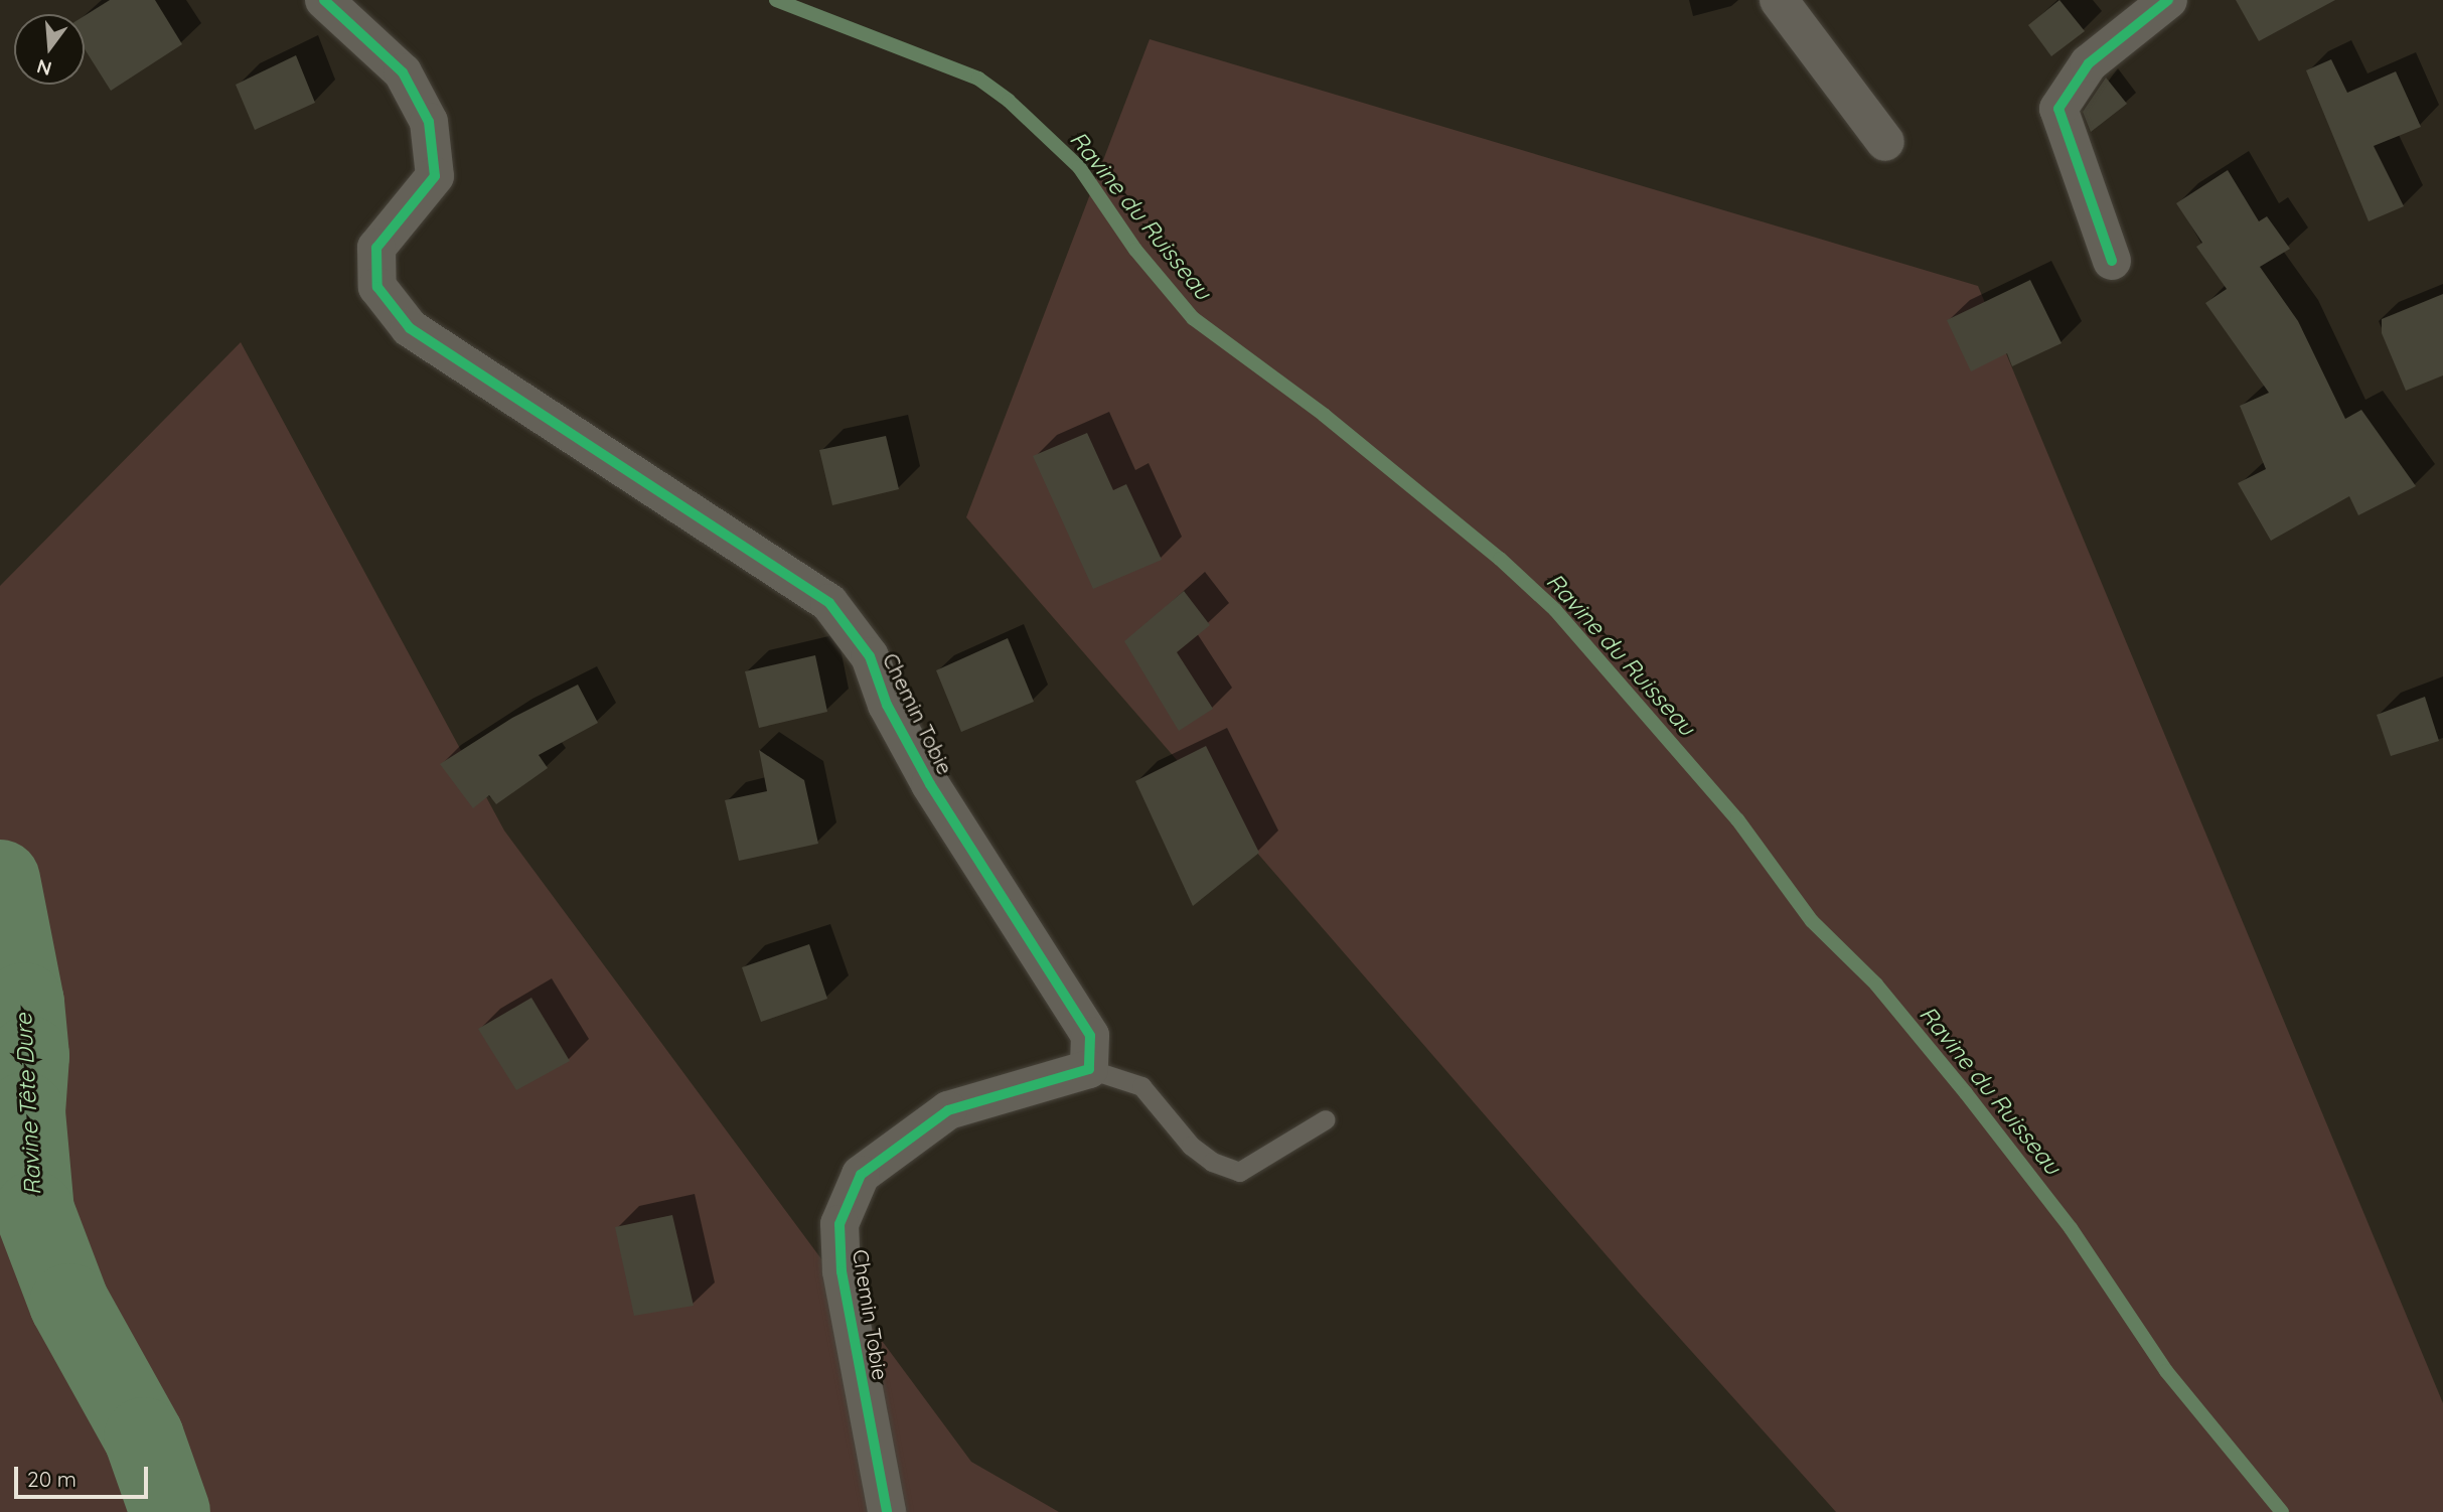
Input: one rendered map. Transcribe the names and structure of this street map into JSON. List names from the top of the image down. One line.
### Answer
{"streets":{"street":["Chemin Tobie"]},"water":["Ravine du Ruisseau","Ravine Tête Dure"],"scale_bar":"20 m","north":"bottom"}
